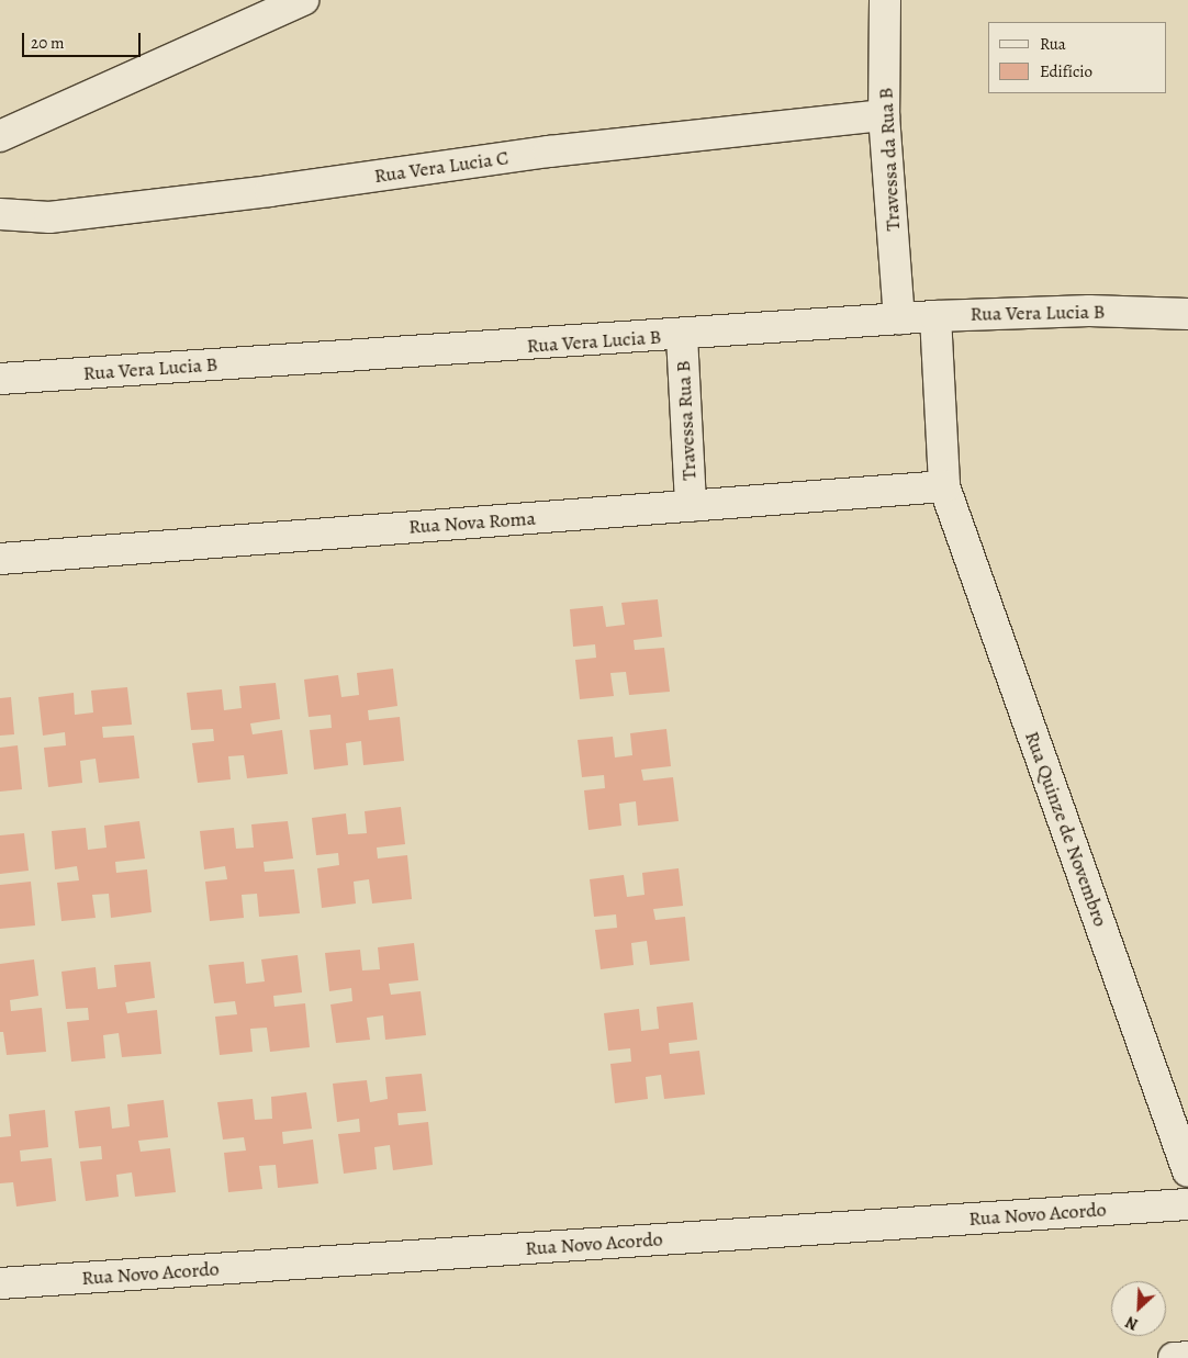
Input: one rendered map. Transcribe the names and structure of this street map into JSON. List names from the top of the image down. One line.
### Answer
{"streets":{"street":["Travessa da Rua B","Rua Vera Lucia C","Rua Vera Lucia B","Travessa Rua B","Rua Nova Roma","Rua Quinze de Novembro","Rua Novo Acordo"]},"crossings":[["Travessa da Rua B","Rua Vera Lucia C"],["Travessa da Rua B","Rua Vera Lucia B"],["Rua Vera Lucia B","Travessa Rua B"],["Rua Vera Lucia B","Rua Quinze de Novembro"],["Travessa Rua B","Rua Nova Roma"],["Rua Nova Roma","Rua Quinze de Novembro"]],"legend":["Rua","Edifício"],"scale_bar":"20 m","north":"bottom left"}
